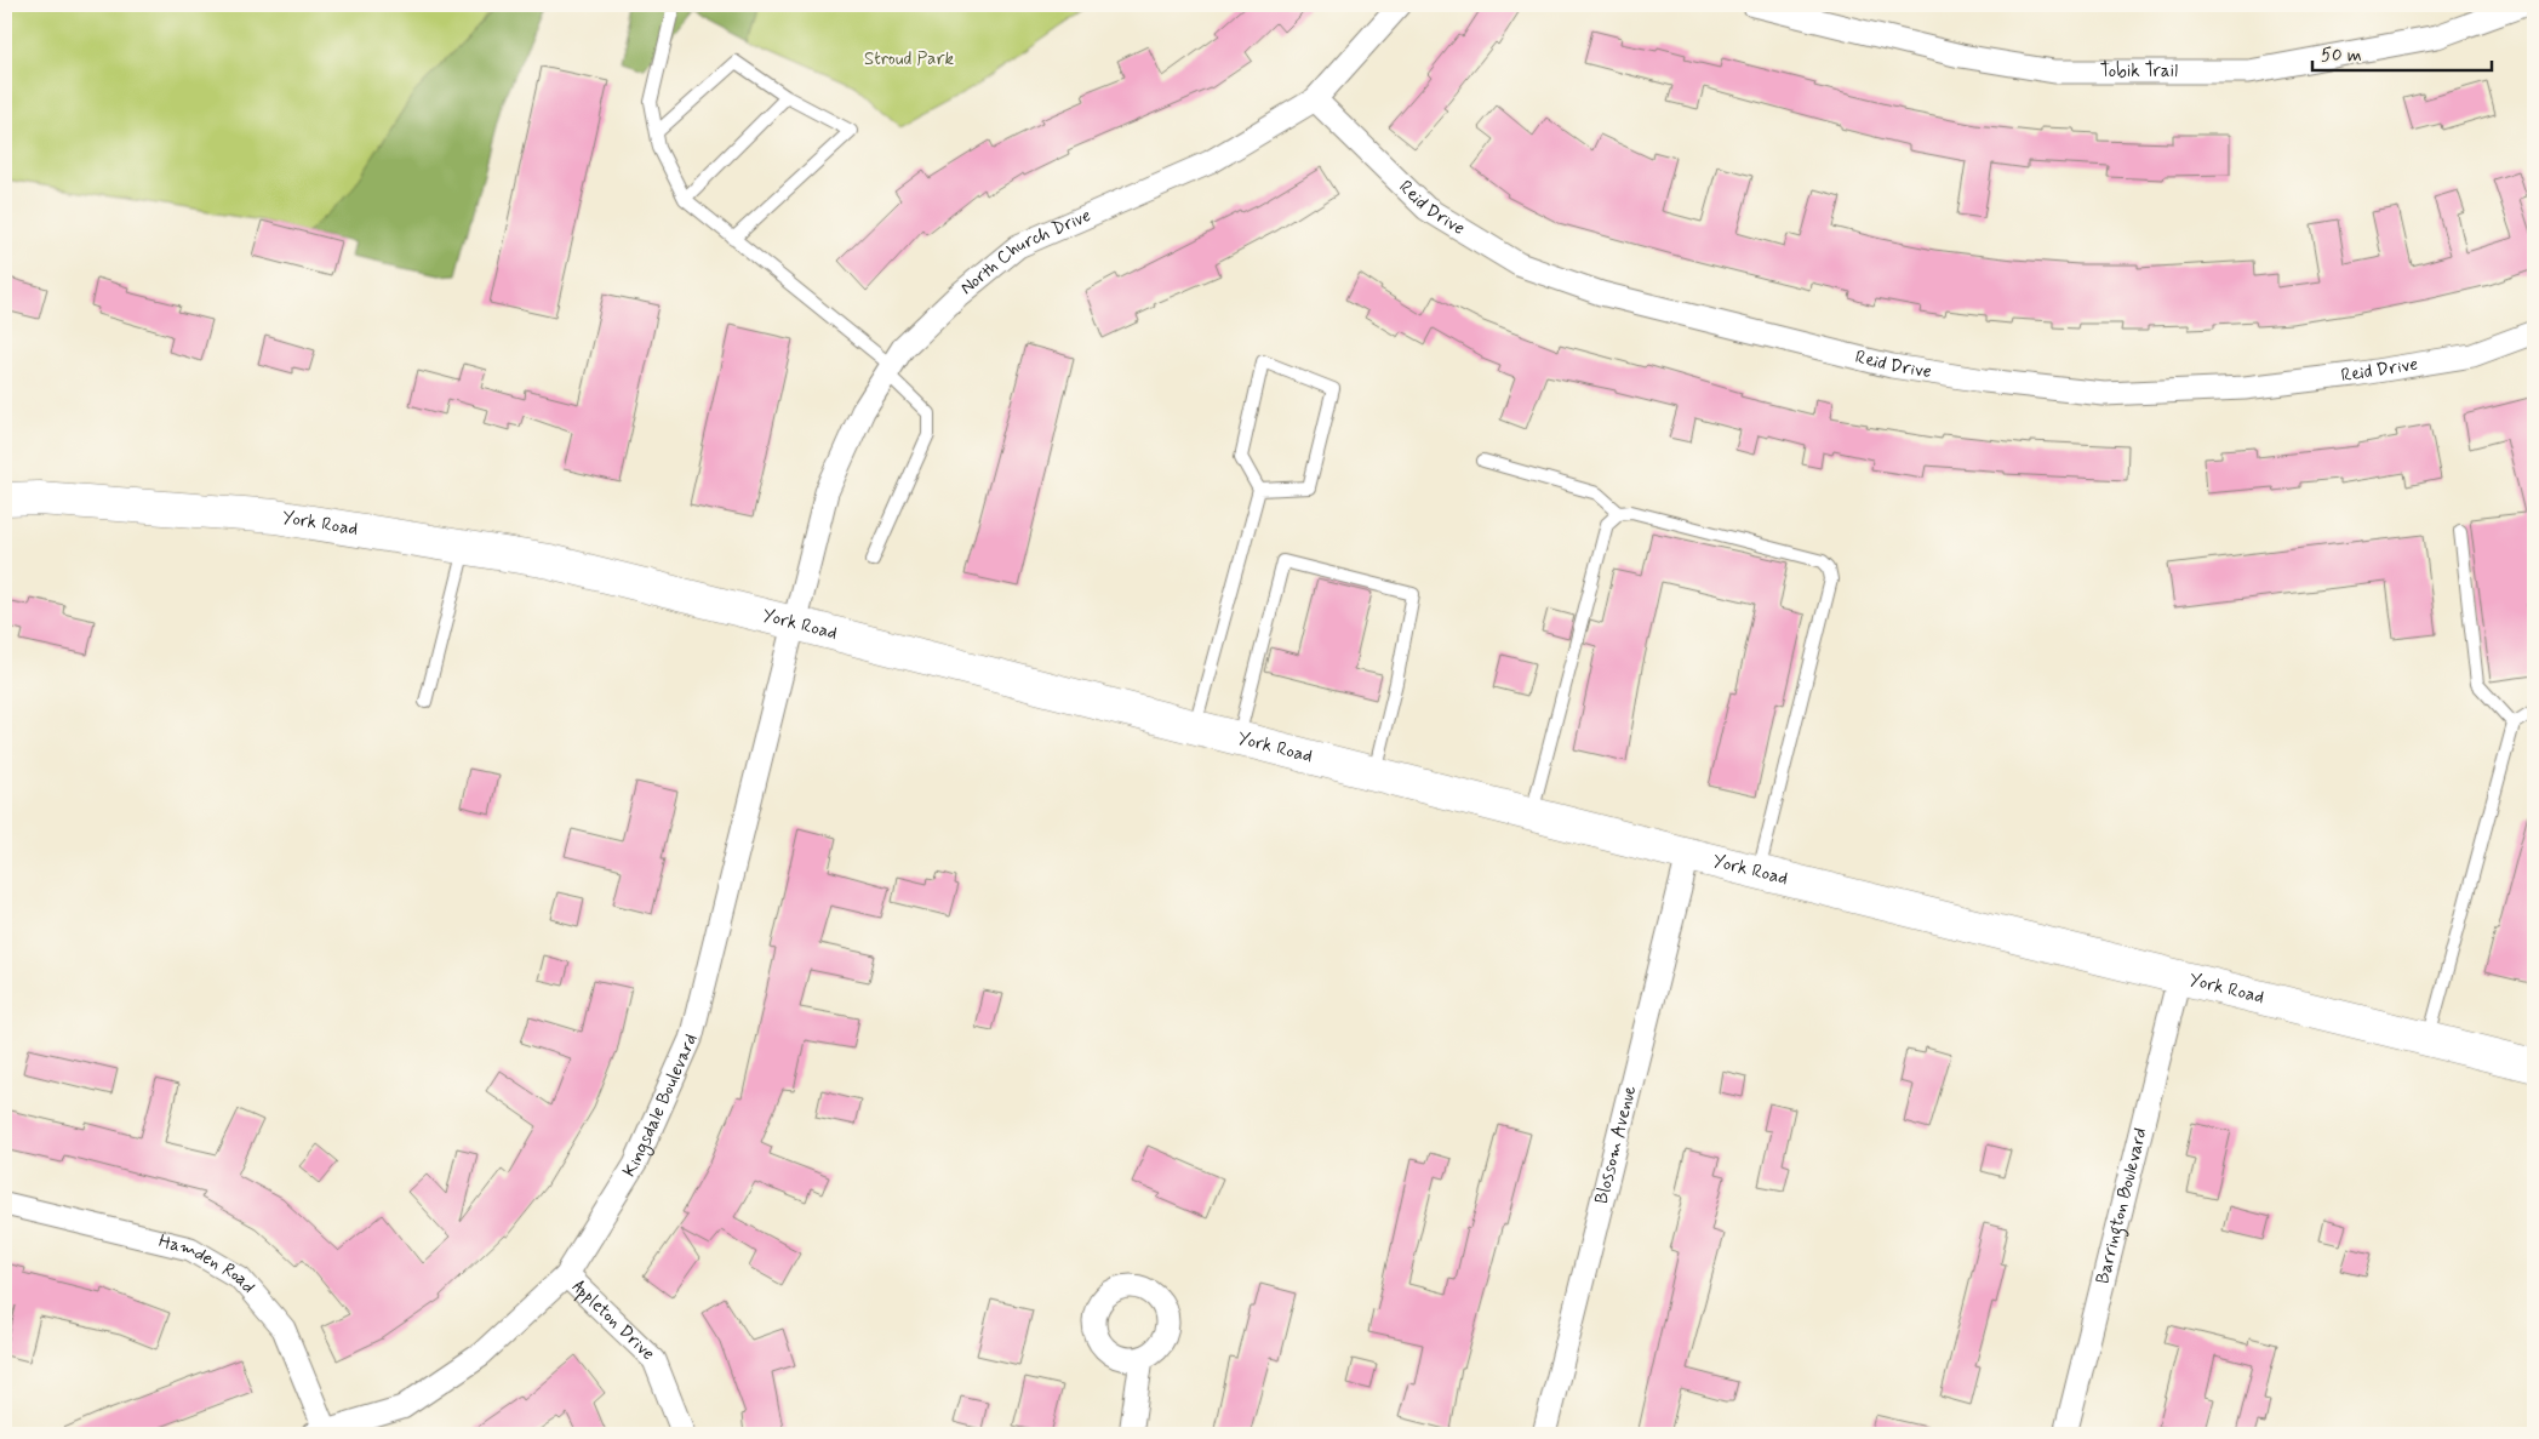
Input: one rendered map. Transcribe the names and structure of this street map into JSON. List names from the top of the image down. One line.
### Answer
{"streets":{"main road":["York Road"],"street":["Tobik Trail","Reid Drive","North Church Drive","Kingsdale Boulevard","Blossom Avenue","Barrington Boulevard","Hamden Road","Appleton Drive"]},"crossings":[["Reid Drive","North Church Drive"],["North Church Drive","York Road"],["North Church Drive","Kingsdale Boulevard"],["York Road","Kingsdale Boulevard"],["York Road","Blossom Avenue"],["York Road","Barrington Boulevard"],["Kingsdale Boulevard","Hamden Road"],["Kingsdale Boulevard","Appleton Drive"]],"parks":["Stroud Park"],"scale_bar":"50 m"}
